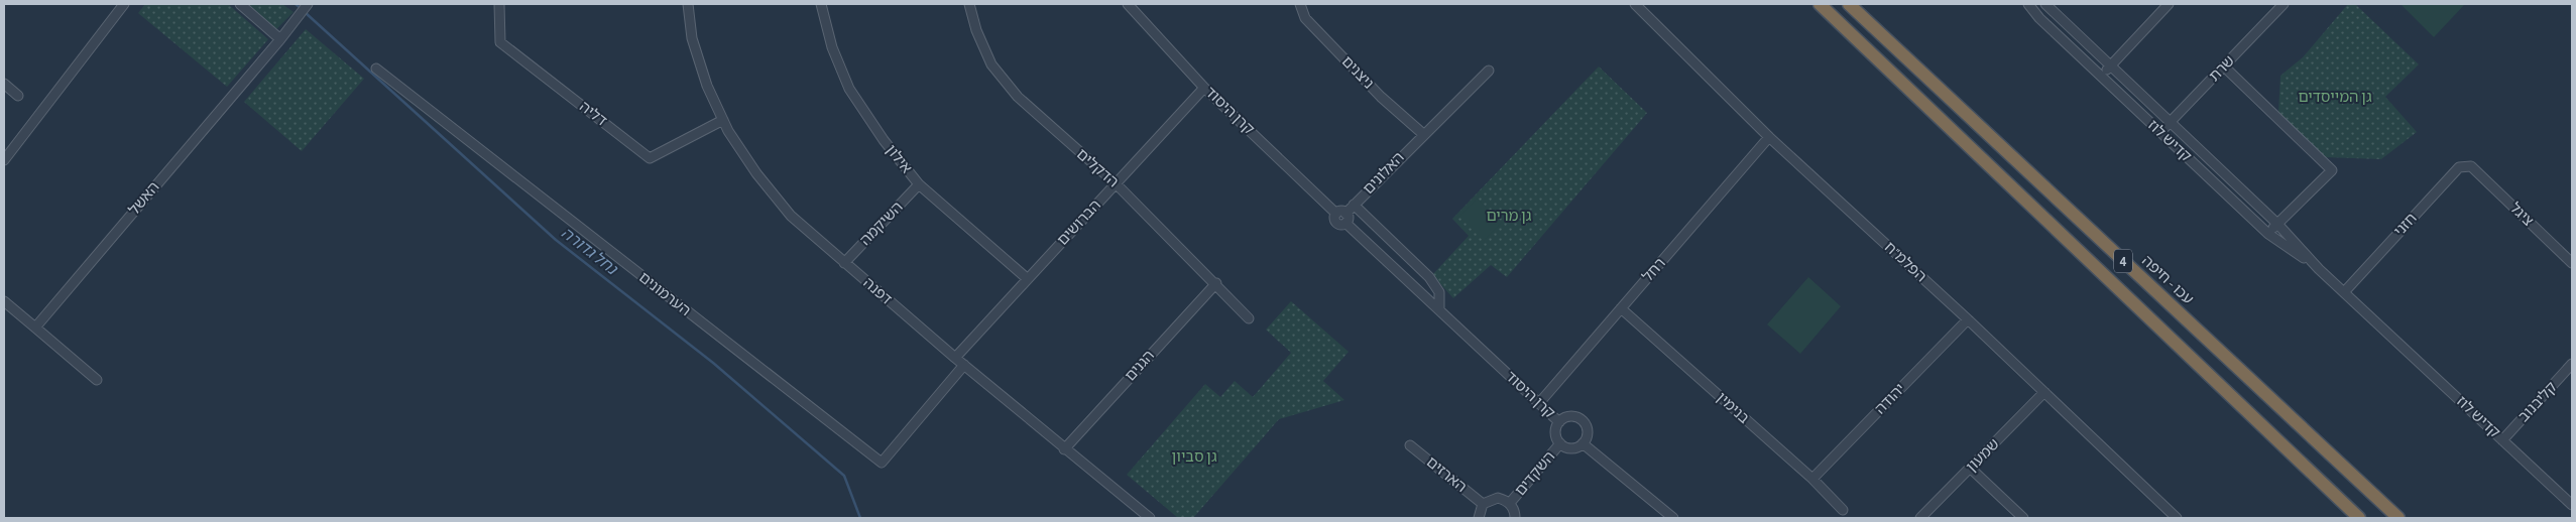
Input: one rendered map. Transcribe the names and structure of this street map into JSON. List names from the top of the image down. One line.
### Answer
{"streets":{"highway":["4","עכו - חיפה"],"street":["שרת","ניצנים","קרן היסוד","דליה","קדיש לוז","אילון","הדקלים","האלונים","האשל","ציגל","הברושים","השיקמה","חזני","הפלמ\"ח","רחל","דפנה","הערמונים","הגנים","יהודה","קליבנוב","בנימין","שמעון","השקדים","הארזים"]},"crossings":[["שרת","קדיש לוז"],["ניצנים","האלונים"],["קרן היסוד","האלונים"],["קרן היסוד","הברושים"],["קרן היסוד","רחל"],["קרן היסוד","השקדים"],["דליה","דפנה"],["קדיש לוז","חזני"],["קדיש לוז","קליבנוב"],["אילון","הברושים"],["אילון","השיקמה"],["הדקלים","הברושים"],["הדקלים","הגנים"],["ציגל","חזני"],["הברושים","דפנה"],["השיקמה","דפנה"],["הפלמ\"ח","רחל"],["הפלמ\"ח","יהודה"],["הפלמ\"ח","שמעון"],["רחל","בנימין"],["דפנה","הערמונים"],["דפנה","הגנים"],["יהודה","בנימין"]],"water":["נחל גדורה"],"parks":["גן המייסדים","גן מרים","גן סביון"]}
